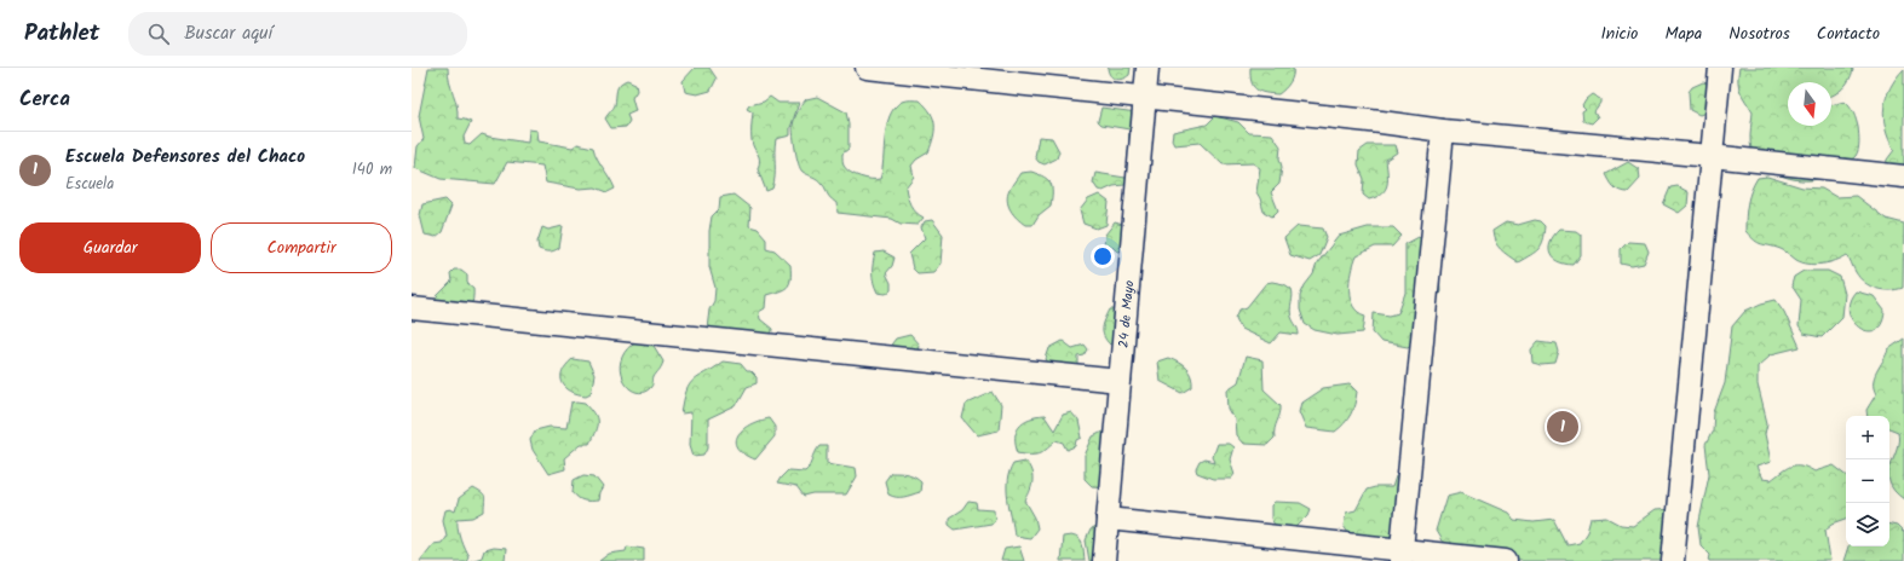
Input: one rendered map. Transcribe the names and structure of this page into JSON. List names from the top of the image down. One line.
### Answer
{"streets":{"street":["24 de Mayo"]},"north":"bottom","page":{"header":"Pathlet","search":"Buscar aquí","nav":["Inicio","Mapa","Nosotros","Contacto"],"heading":"Cerca","list":[{"mark":"1","name":"Escuela Defensores del Chaco","note":"Escuela","value":"140 m"}],"buttons":["Guardar","Compartir"],"pins":"1","map_buttons":["+","−"]}}
